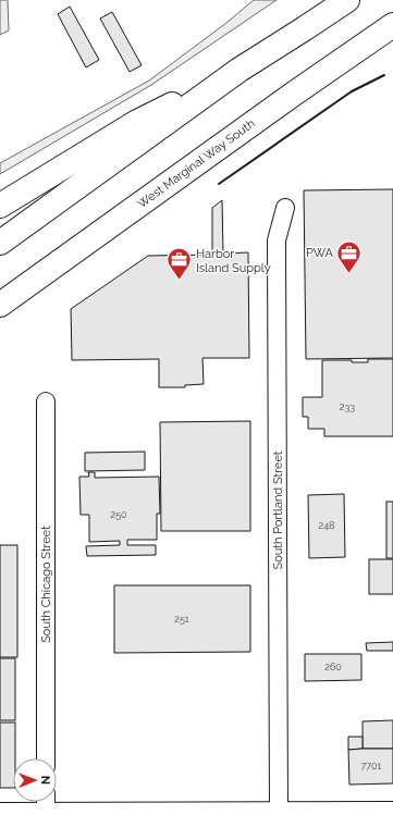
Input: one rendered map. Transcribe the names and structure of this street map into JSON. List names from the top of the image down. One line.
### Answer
{"streets":{"main road":["West Marginal Way South"],"street":["South Portland Street","South Chicago Street"]},"places":{"office":["PWA","Harbor Island Supply"]},"house_numbers":["233","250","248","251","260","7701"],"north":"right"}
